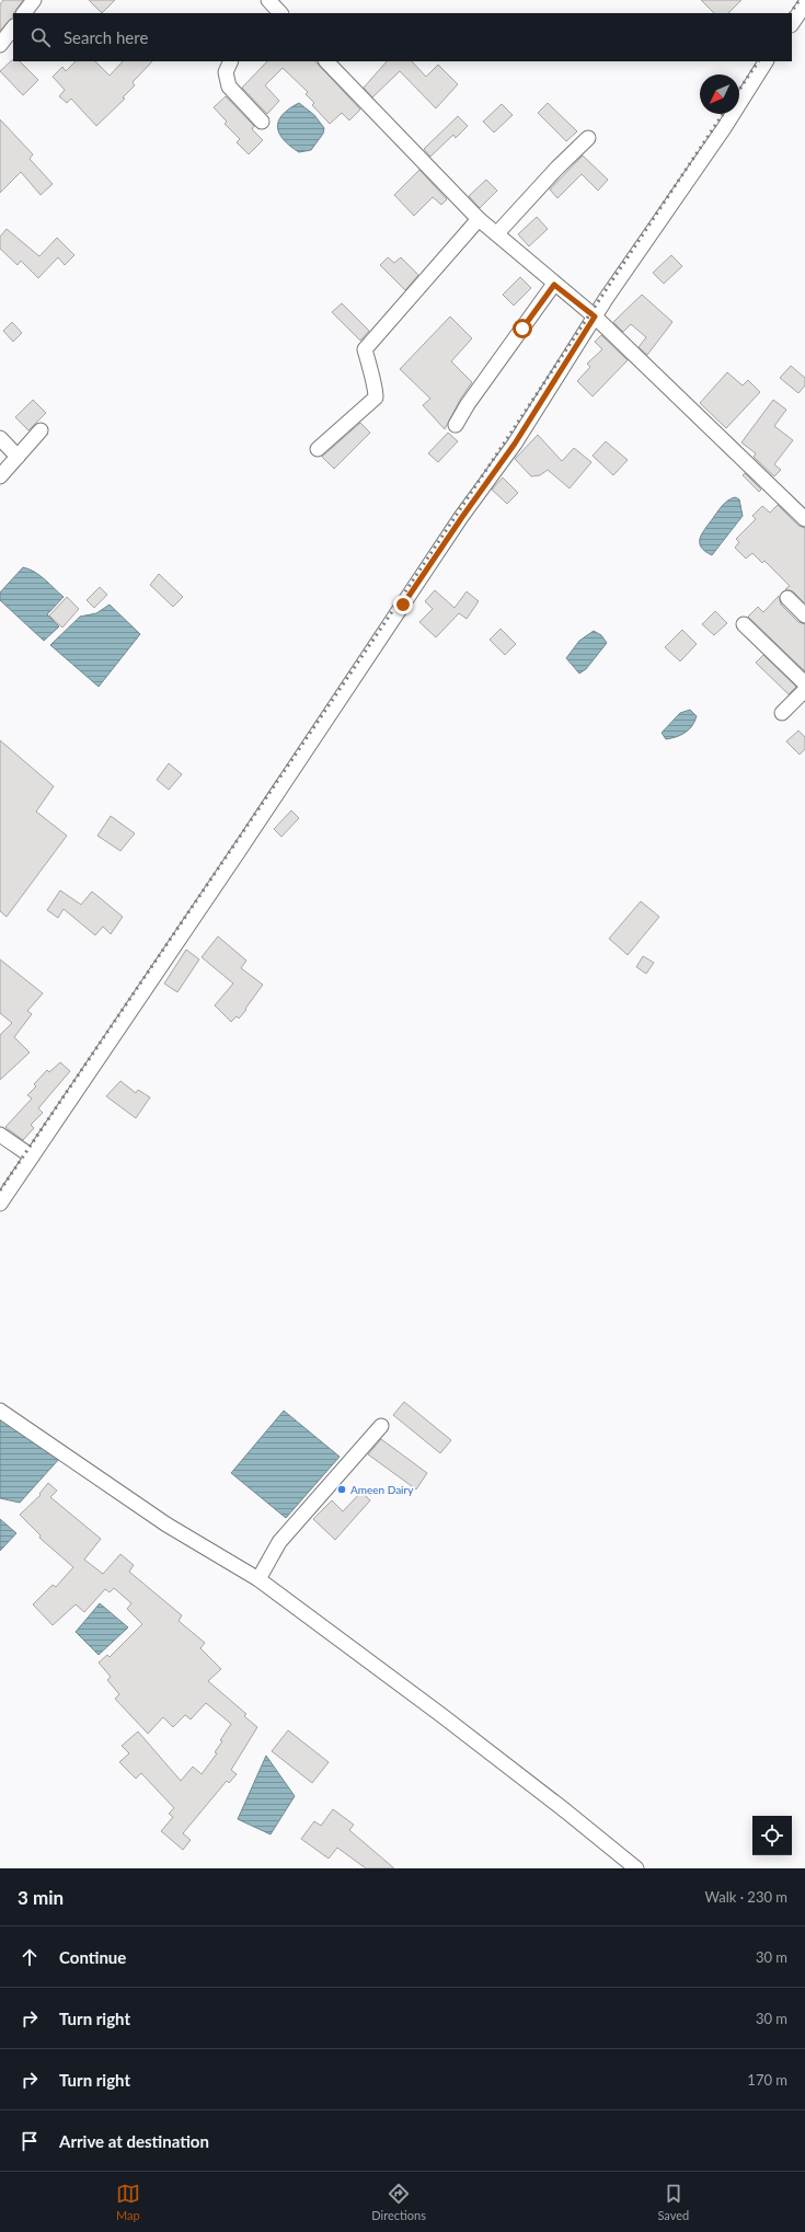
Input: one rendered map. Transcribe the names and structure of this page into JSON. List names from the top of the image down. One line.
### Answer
{"places":["Ameen Dairy"],"north":"bottom left","page":{"search":"Search here","heading":["3 min","Walk · 230 m"],"list":[["Continue","30 m"],["Turn right","30 m"],["Turn right","170 m"],"Arrive at destination"],"nav":["Map","Directions","Saved"]}}
